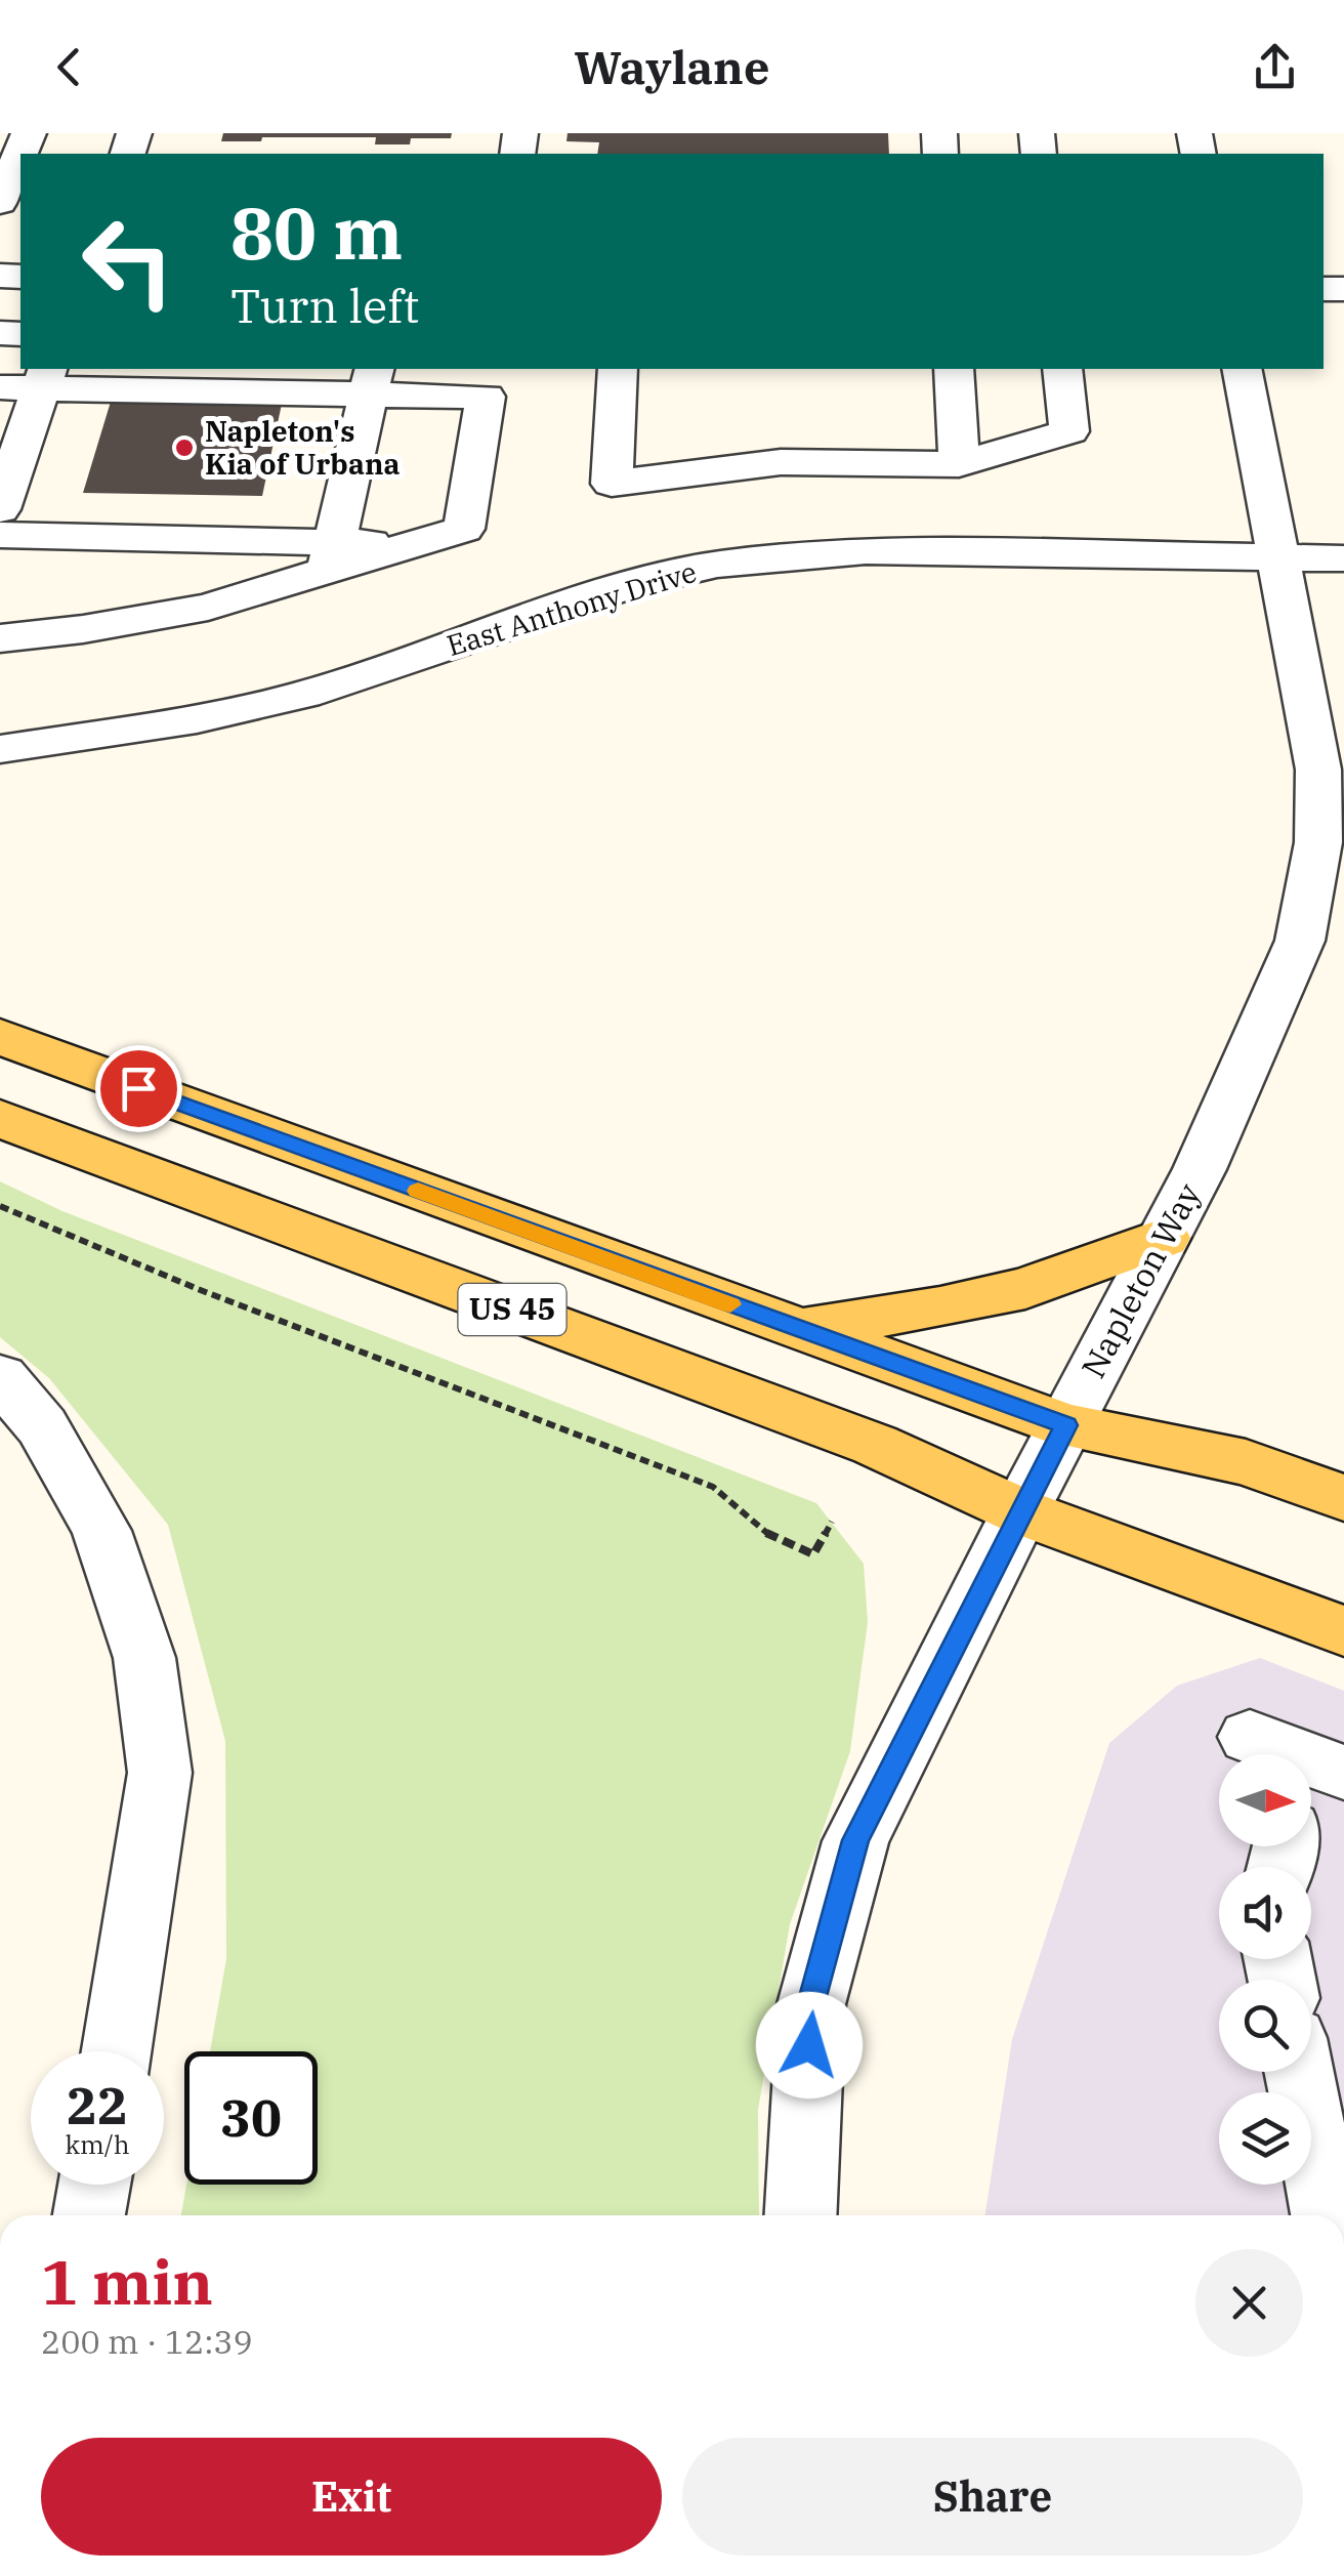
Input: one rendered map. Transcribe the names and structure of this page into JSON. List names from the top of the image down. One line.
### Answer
{"streets":{"main road":["US 45"],"street":["East Anthony Drive","Napleton Way"]},"crossings":[["East Anthony Drive","Napleton Way"],["Napleton Way","US 45"]],"places":["Napleton's Kia of Urbana"],"north":"right","page":{"header":"Waylane","turn":["80 m","Turn left"],"speed":"22 km/h","limit":"30","heading":["1 min","200 m · 12:39"],"buttons":["Exit","Share"]}}
